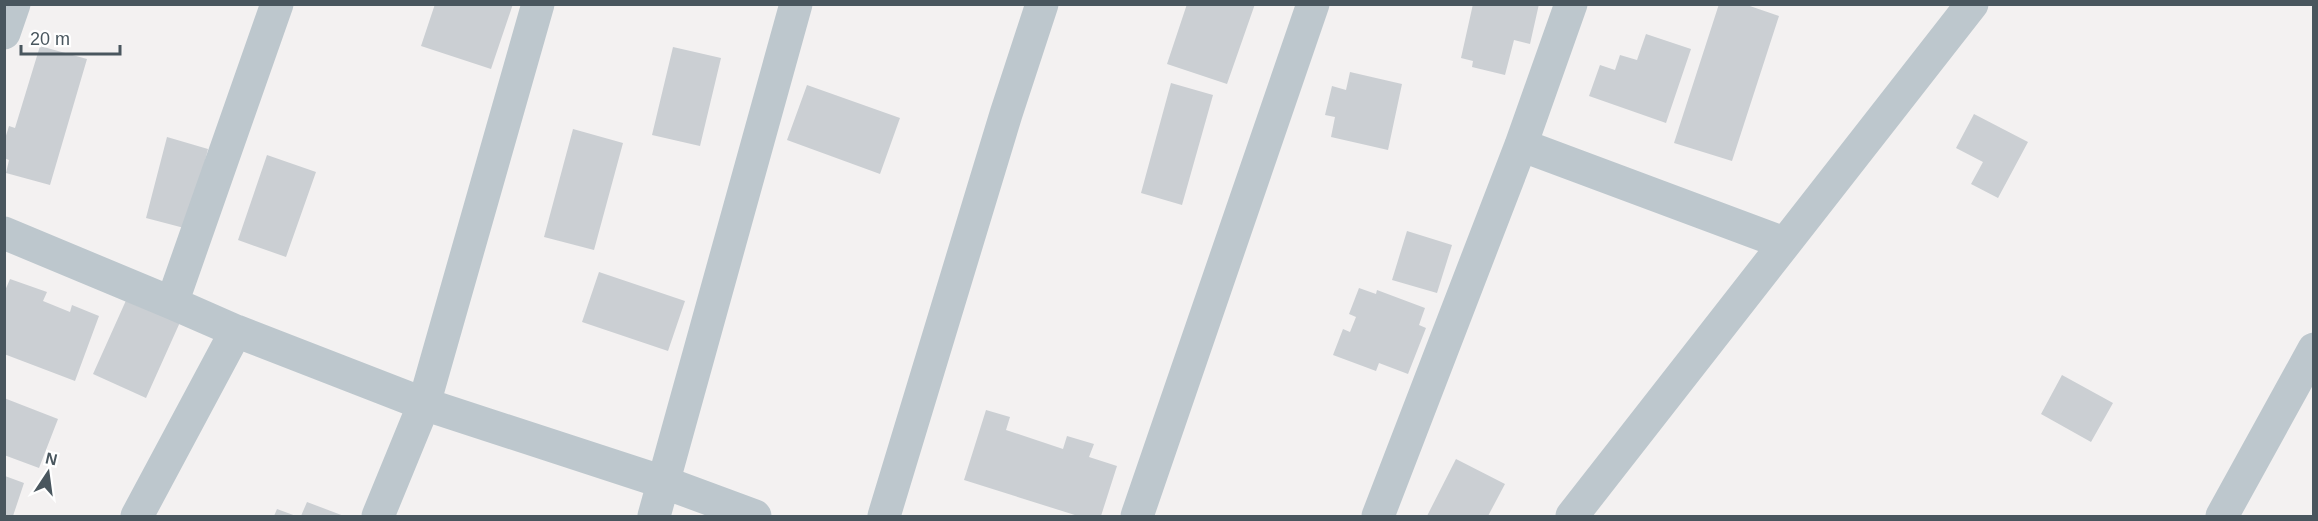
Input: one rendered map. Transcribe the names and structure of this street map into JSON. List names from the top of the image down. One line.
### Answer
{"scale_bar":"20 m","north":"top"}
